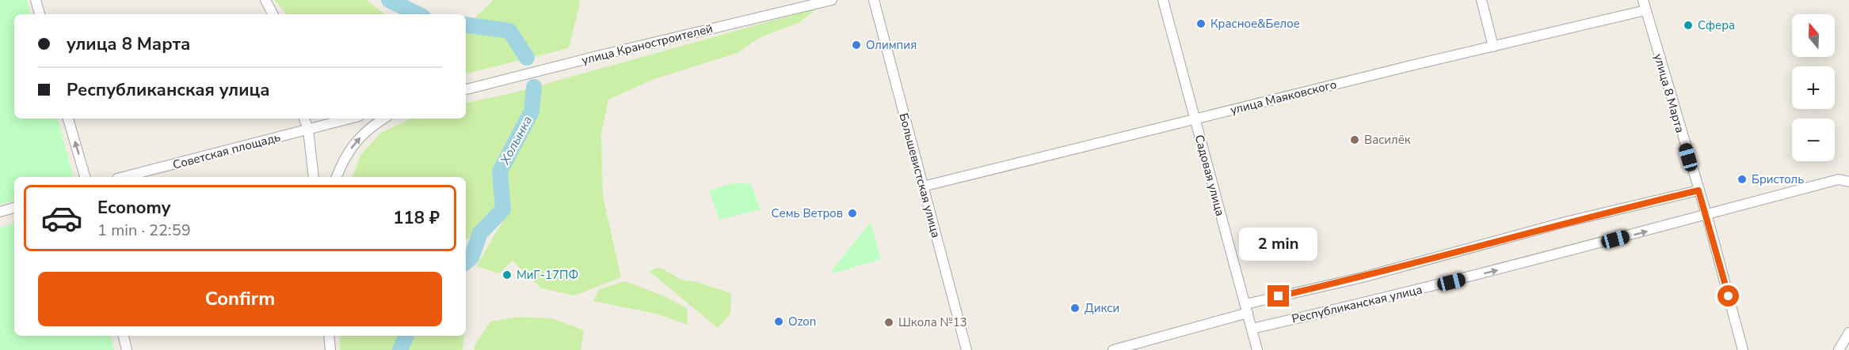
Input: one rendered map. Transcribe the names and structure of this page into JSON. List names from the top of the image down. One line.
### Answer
{"streets":{"street":["улица Краностроителей","улица 8 Марта","улица Маяковского","Советская площадь","Большевистская улица","Садовая улица","Республиканская улица"]},"crossings":[["улица 8 Марта","улица Маяковского"],["улица 8 Марта","Республиканская улица"],["улица Маяковского","Большевистская улица"],["улица Маяковского","Садовая улица"],["Садовая улица","Республиканская улица"]],"water":["Холынка"],"places":["Красное&Белое","Сфера","Олимпия","Василёк","Бристоль","Семь Ветров","МиГ-17ПФ","Дикси","Ozon","Школа №13"],"north":"top","page":{"map_buttons":["+","−"],"banner":["улица 8 Марта","Республиканская улица"],"list":[{"name":"Economy","note":"1 min · 22:59","value":"118 ₽"}],"bubble":"2 min","buttons":"Confirm"}}
